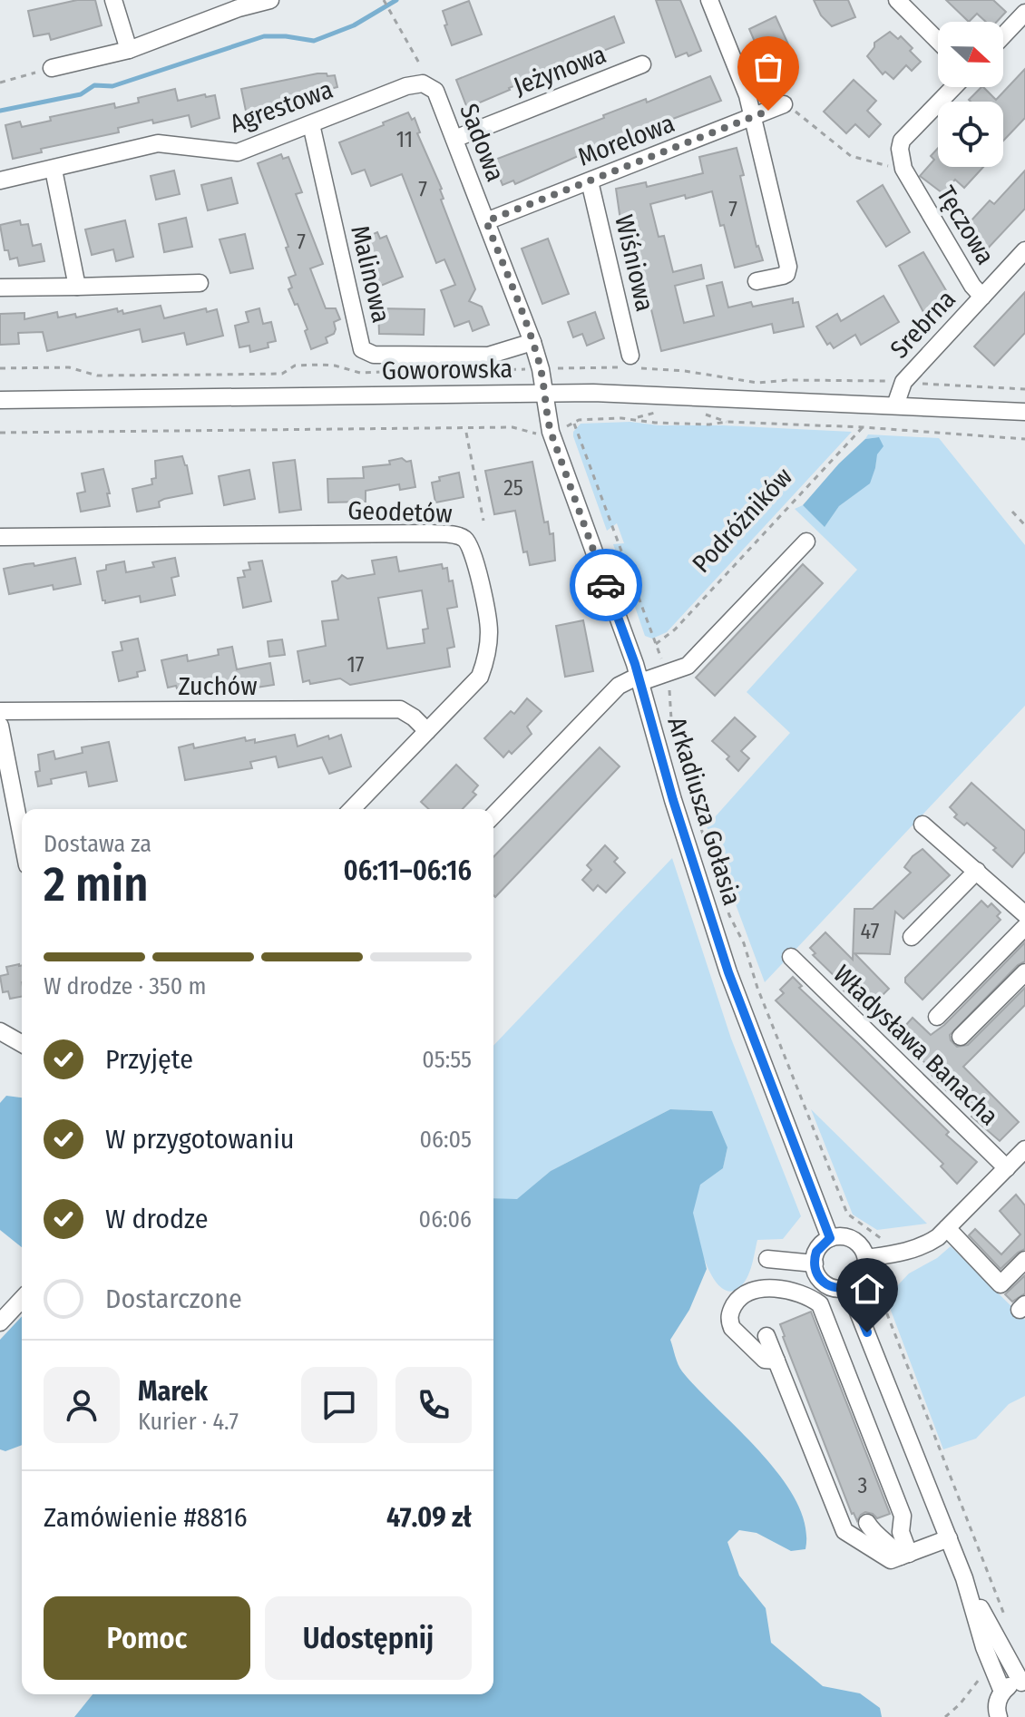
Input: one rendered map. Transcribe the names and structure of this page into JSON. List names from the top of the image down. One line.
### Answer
{"streets":{"street":["Jeżynowa","Agrestowa","Morelowa","Sadowa","Tęczowa","Wiśniowa","Malinowa","Srebrna","Goworowska","Geodetów","Zuchów","Arkadiusza Gołasia","Władysława Banacha"],"path":["Podróżników"]},"crossings":[["Jeżynowa","Sadowa"],["Agrestowa","Sadowa"],["Agrestowa","Malinowa"],["Morelowa","Sadowa"],["Morelowa","Wiśniowa"],["Sadowa","Malinowa"],["Sadowa","Goworowska"],["Sadowa","Arkadiusza Gołasia"],["Tęczowa","Srebrna"],["Srebrna","Goworowska"],["Goworowska","Arkadiusza Gołasia"],["Geodetów","Zuchów"]],"house_numbers":["11","7","7","7","25","17","47","3"],"north":"right","page":{"heading":["2 min","Dostawa za","06:11–06:16"],"panel":["Marek","Kurier · 4.7","Zamówienie #8816","47.09 zł"],"bar":"W drodze · 350 m","list":[["Przyjęte","05:55"],["W przygotowaniu","06:05"],["W drodze","06:06"],"Dostarczone"],"buttons":["Pomoc","Udostępnij"]}}
